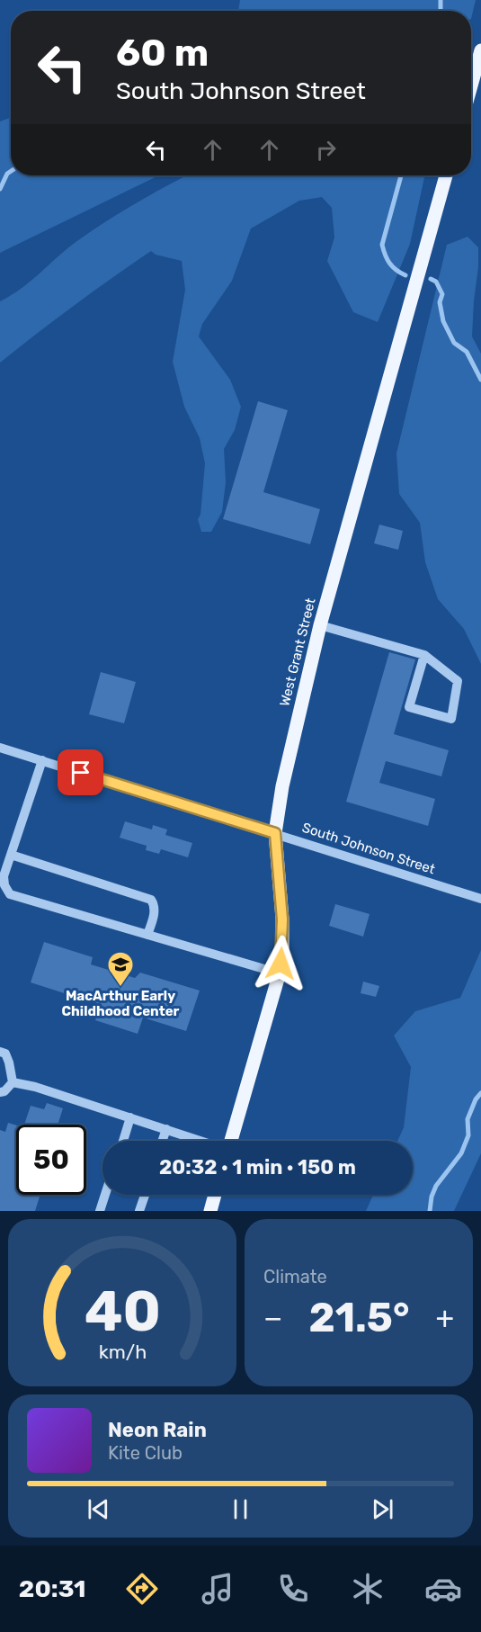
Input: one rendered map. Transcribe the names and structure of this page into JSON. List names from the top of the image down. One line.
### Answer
{"streets":{"main road":["West Grant Street"],"street":["South Johnson Street"]},"crossings":[["West Grant Street","South Johnson Street"]],"places":{"school or university":["MacArthur Early Childhood Center"]},"page":{"turn":["60 m","South Johnson Street"],"limit":"50","trip":"20:32 · 1 min · 150 m","tile":"Climate","heat":["−","21.5°","+"],"song":["Neon Rain","Kite Club"],"tabs":"20:31","gauge":["40","km/h"]}}
